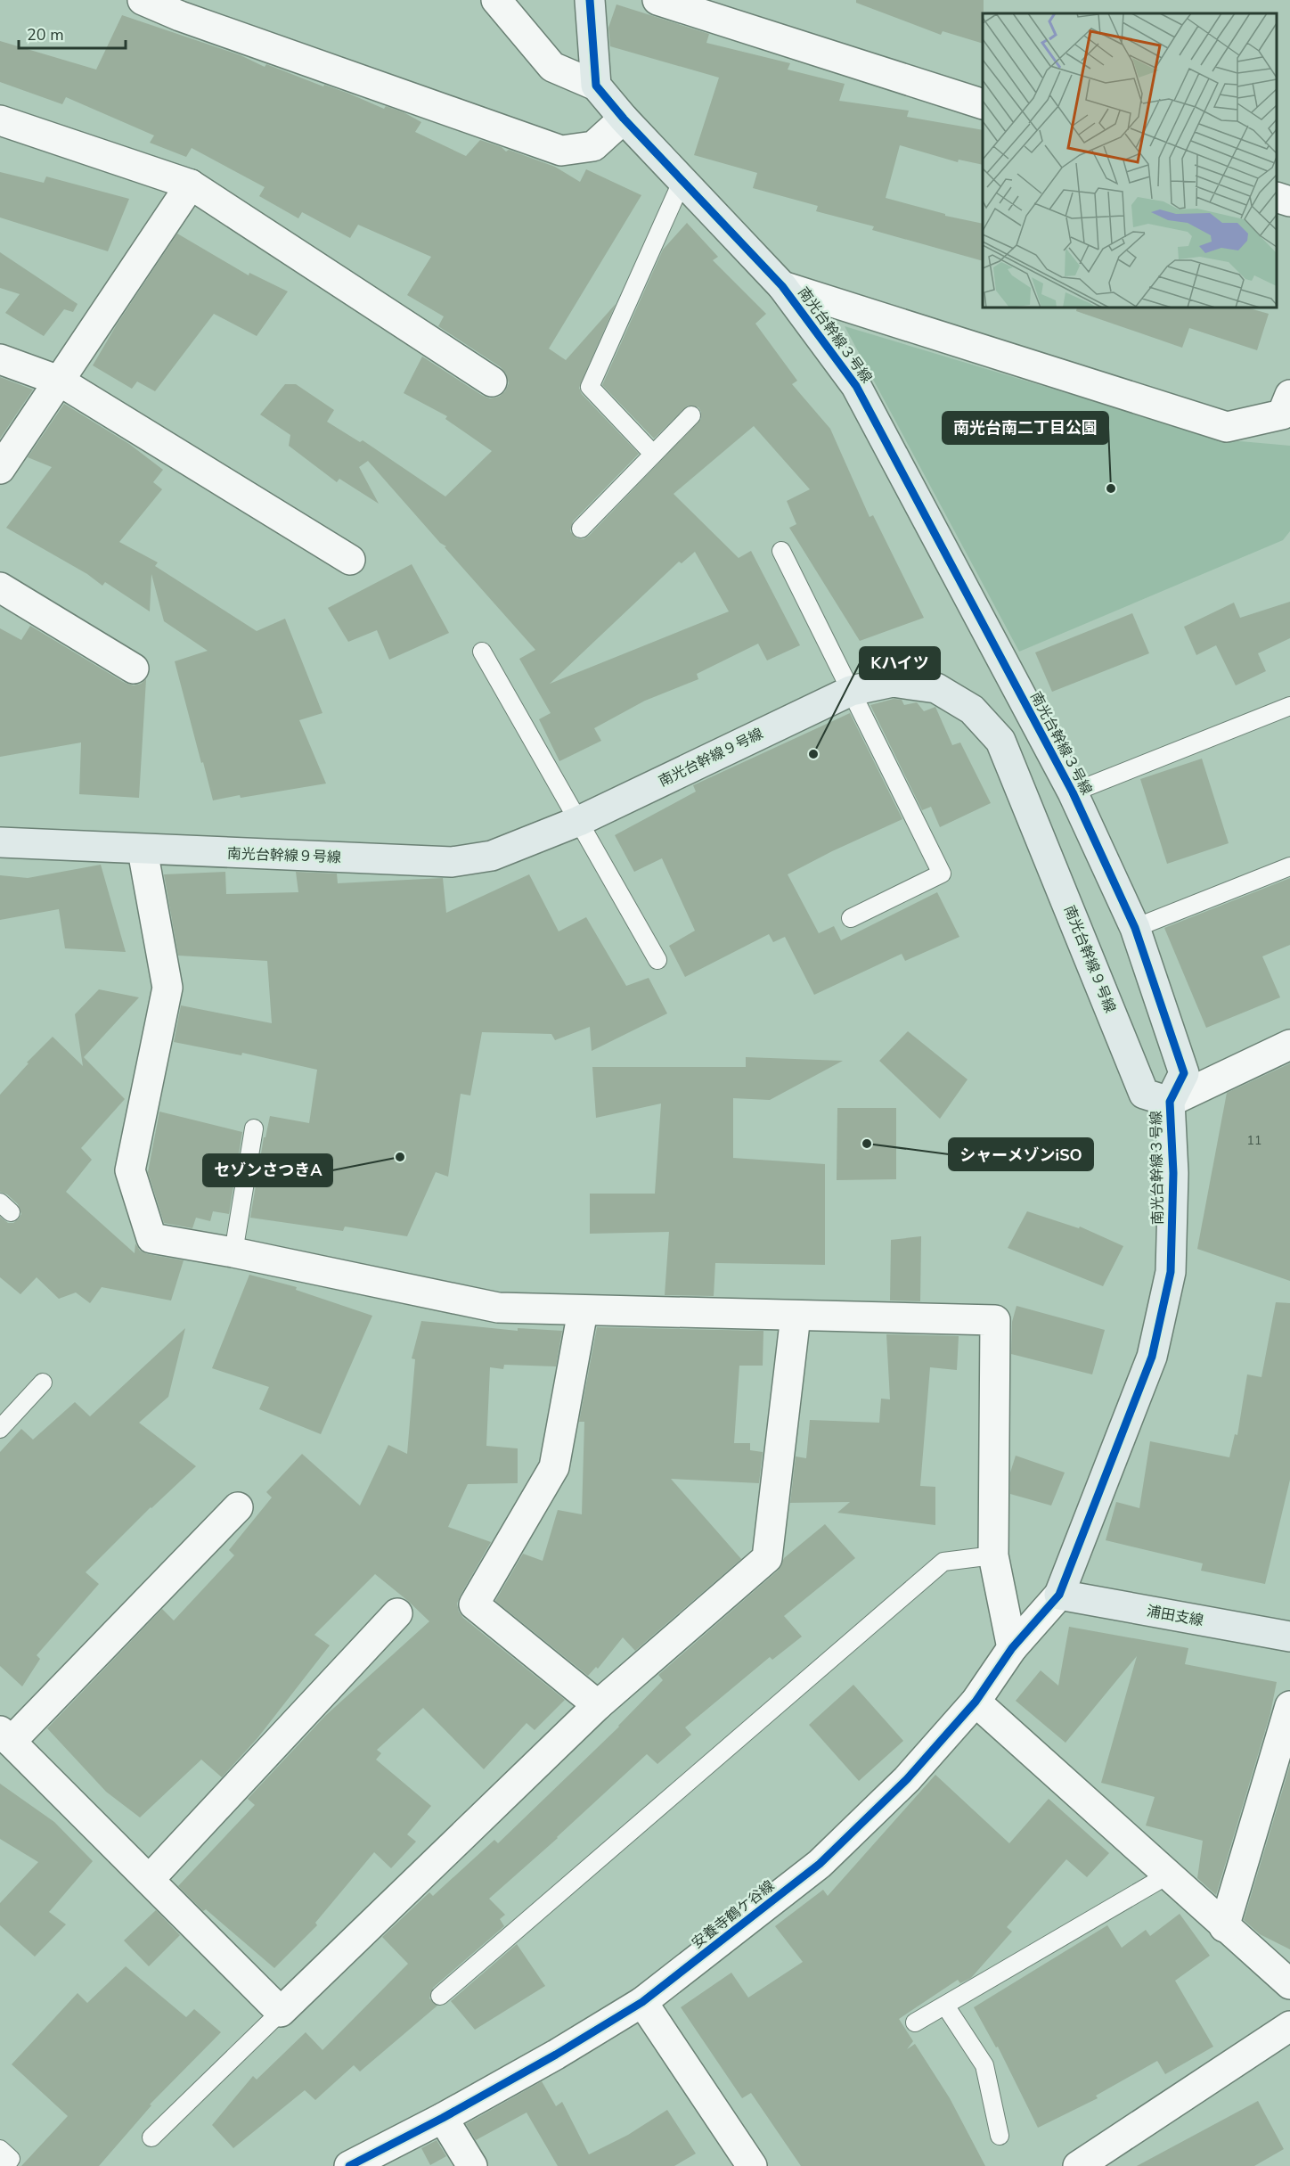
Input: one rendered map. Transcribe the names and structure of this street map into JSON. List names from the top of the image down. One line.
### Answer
{"streets":{"street":["南光台幹線３号線","南光台幹線９号線","浦田支線","安養寺鶴ケ谷線"]},"crossings":[["南光台幹線３号線","南光台幹線９号線"],["南光台幹線３号線","浦田支線"],["南光台幹線３号線","安養寺鶴ケ谷線"],["浦田支線","安養寺鶴ケ谷線"]],"places":["南光台南二丁目公園","Kハイツ","シャーメゾンiSO","セゾンさつきA"],"house_numbers":["11"],"scale_bar":"20 m"}
